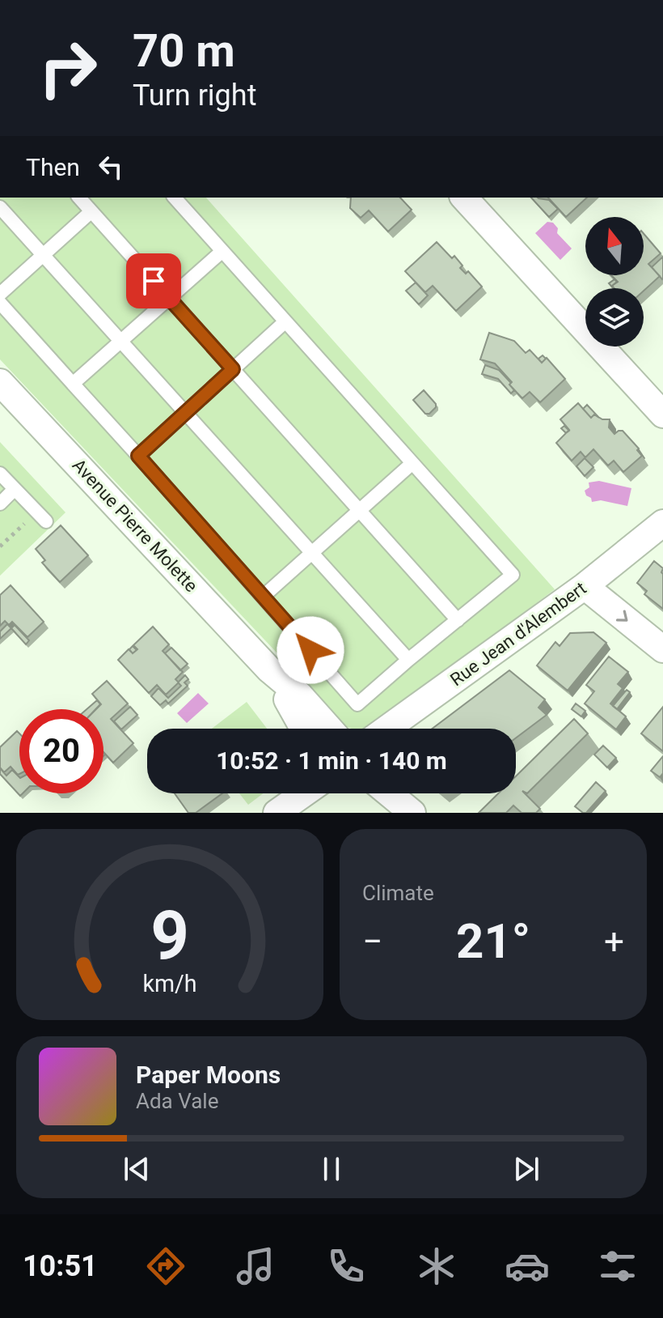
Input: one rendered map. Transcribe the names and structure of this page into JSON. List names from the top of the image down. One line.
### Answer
{"streets":{"street":["Avenue Pierre Molette","Rue Jean d'Alembert"]},"north":"top","page":{"turn":["70 m","Turn right"],"then":"Then","limit":"20","trip":"10:52 · 1 min · 140 m","tile":"Climate","heat":["−","21°","+"],"song":["Paper Moons","Ada Vale"],"tabs":"10:51","gauge":["9","km/h"]}}
